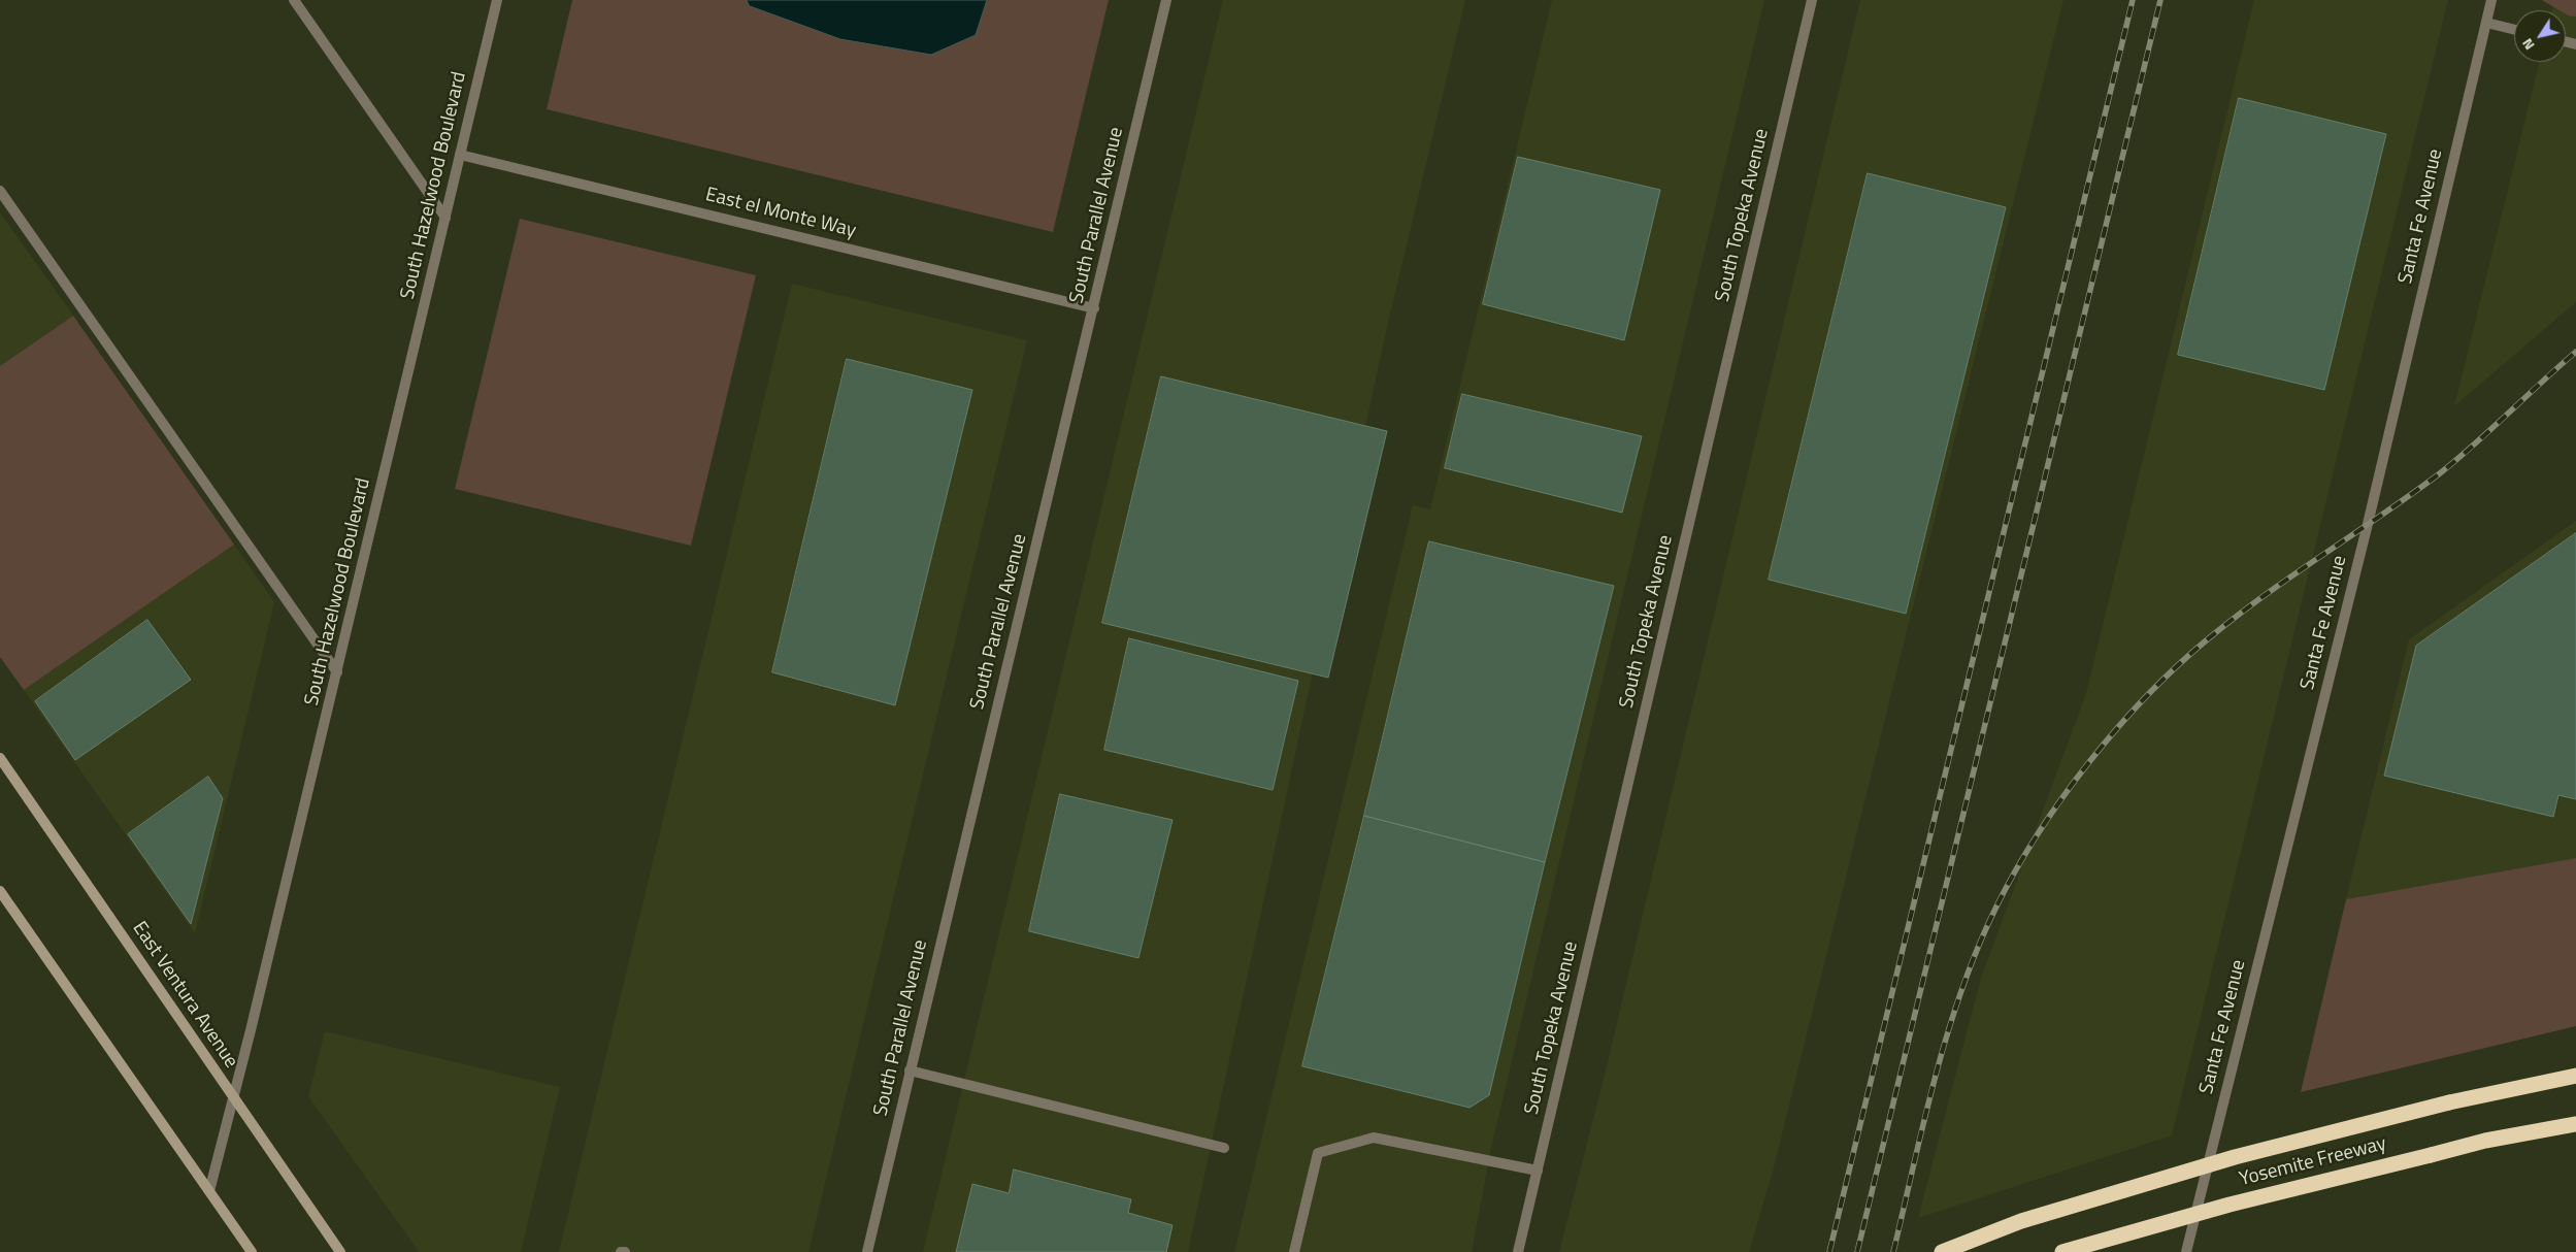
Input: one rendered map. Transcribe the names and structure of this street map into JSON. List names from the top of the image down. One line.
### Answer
{"streets":{"highway":["Yosemite Freeway"],"main road":["East Ventura Avenue"],"street":["South Hazelwood Boulevard","East el Monte Way","South Parallel Avenue","South Topeka Avenue","Santa Fe Avenue"]},"crossings":[["South Hazelwood Boulevard","East el Monte Way"],["South Hazelwood Boulevard","East Ventura Avenue"],["East el Monte Way","South Parallel Avenue"]],"north":"bottom left"}
